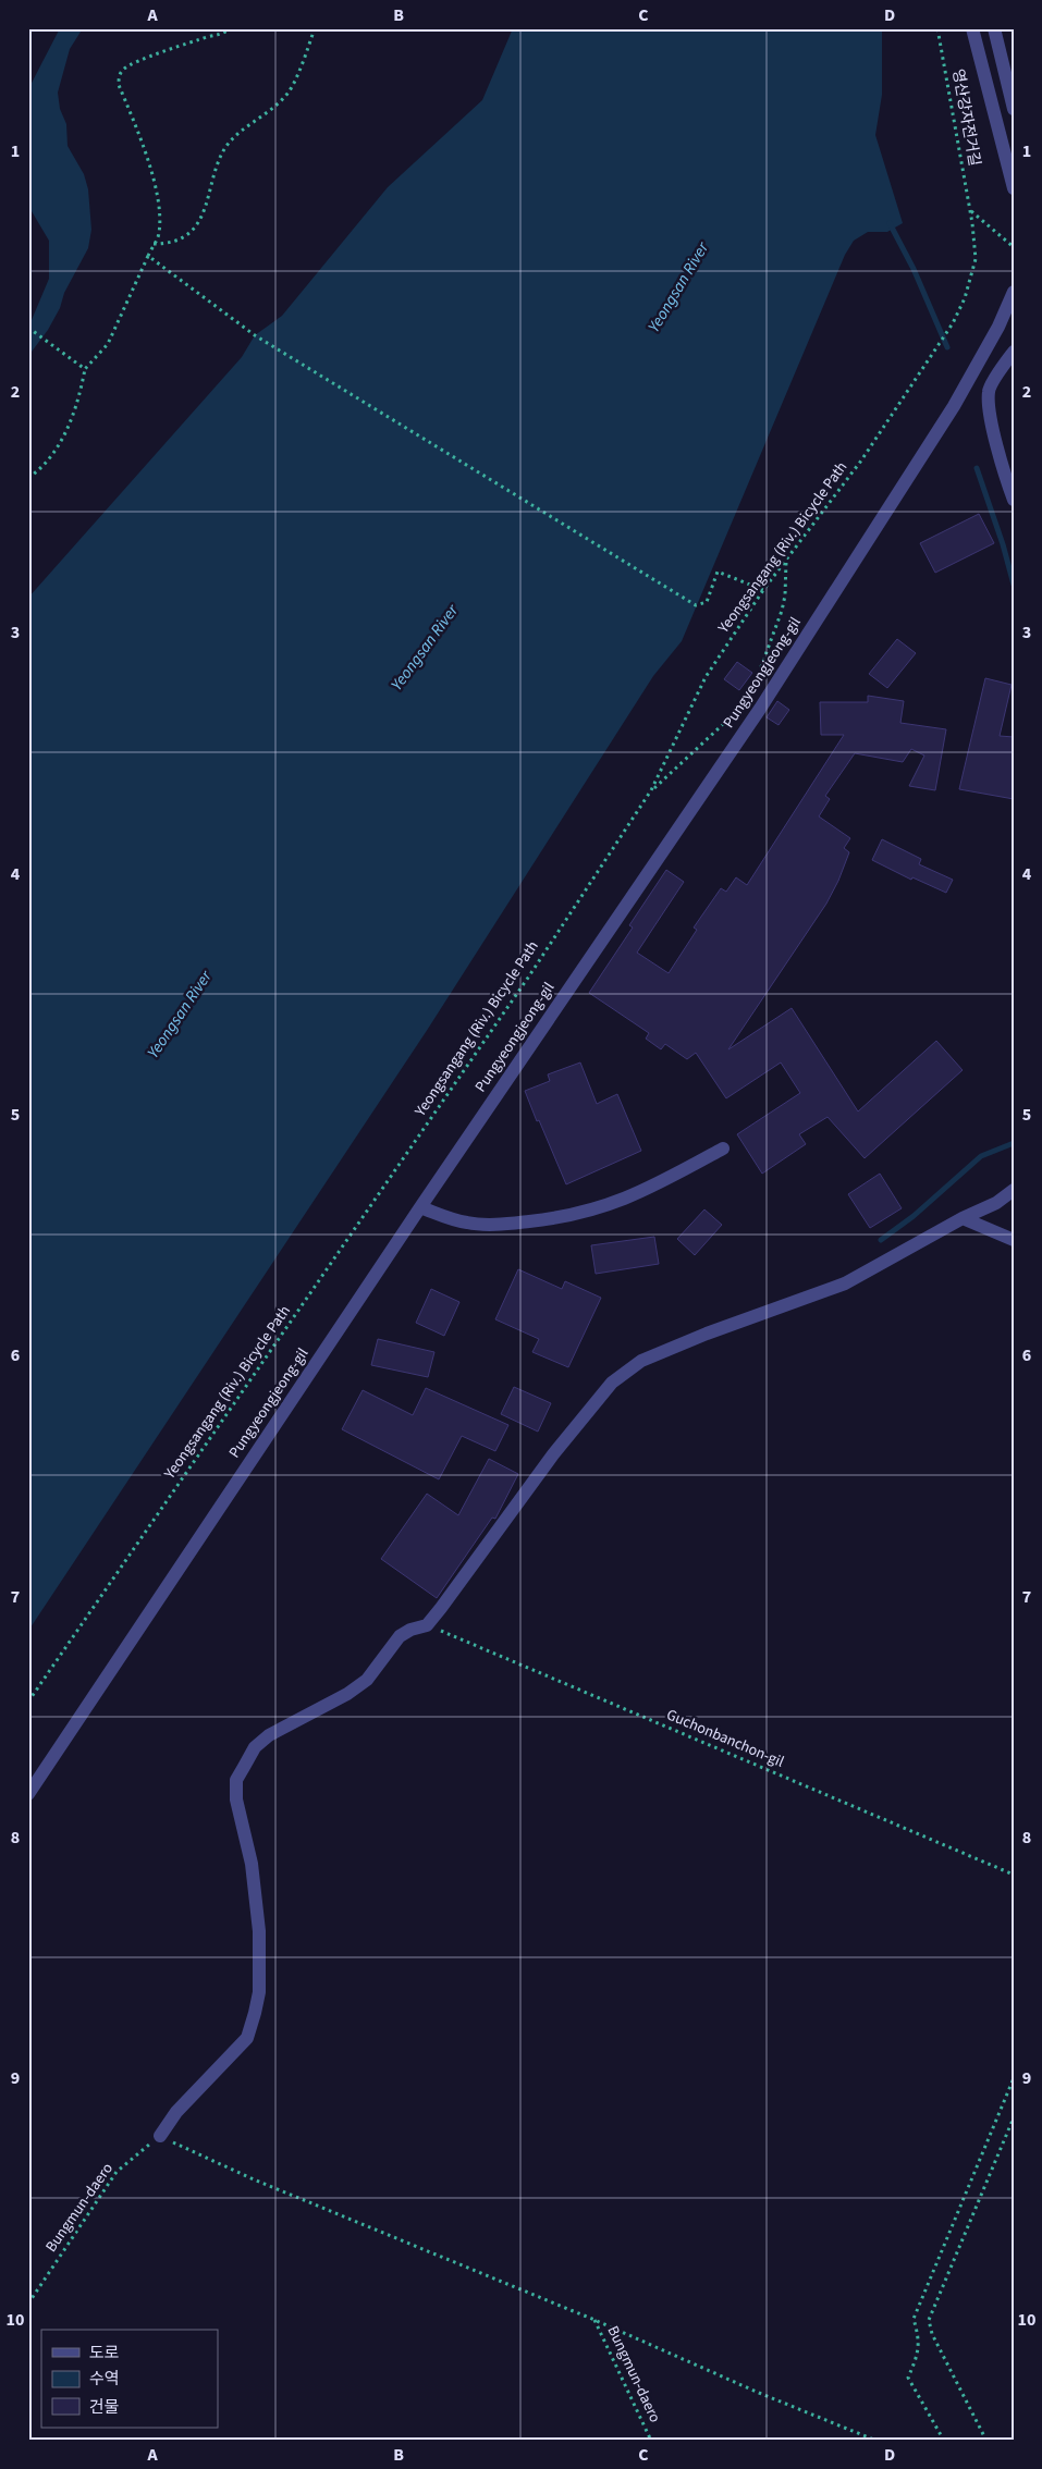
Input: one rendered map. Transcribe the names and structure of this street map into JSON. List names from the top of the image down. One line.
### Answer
{"streets":{"street":["Pungyeongjeong-gil"],"path":["영산강자전거길","Yeongsangang (Riv.) Bicycle Path","Guchonbanchon-gil","Bungmun-daero"]},"crossings":[["영산강자전거길","Yeongsangang (Riv.) Bicycle Path"]],"water":["Yeongsan River"],"legend":["도로","수역","건물"],"grid":{"columns":["A","B","C","D"],"rows":["1","2","3","4","5","6","7","8","9","10"]}}
